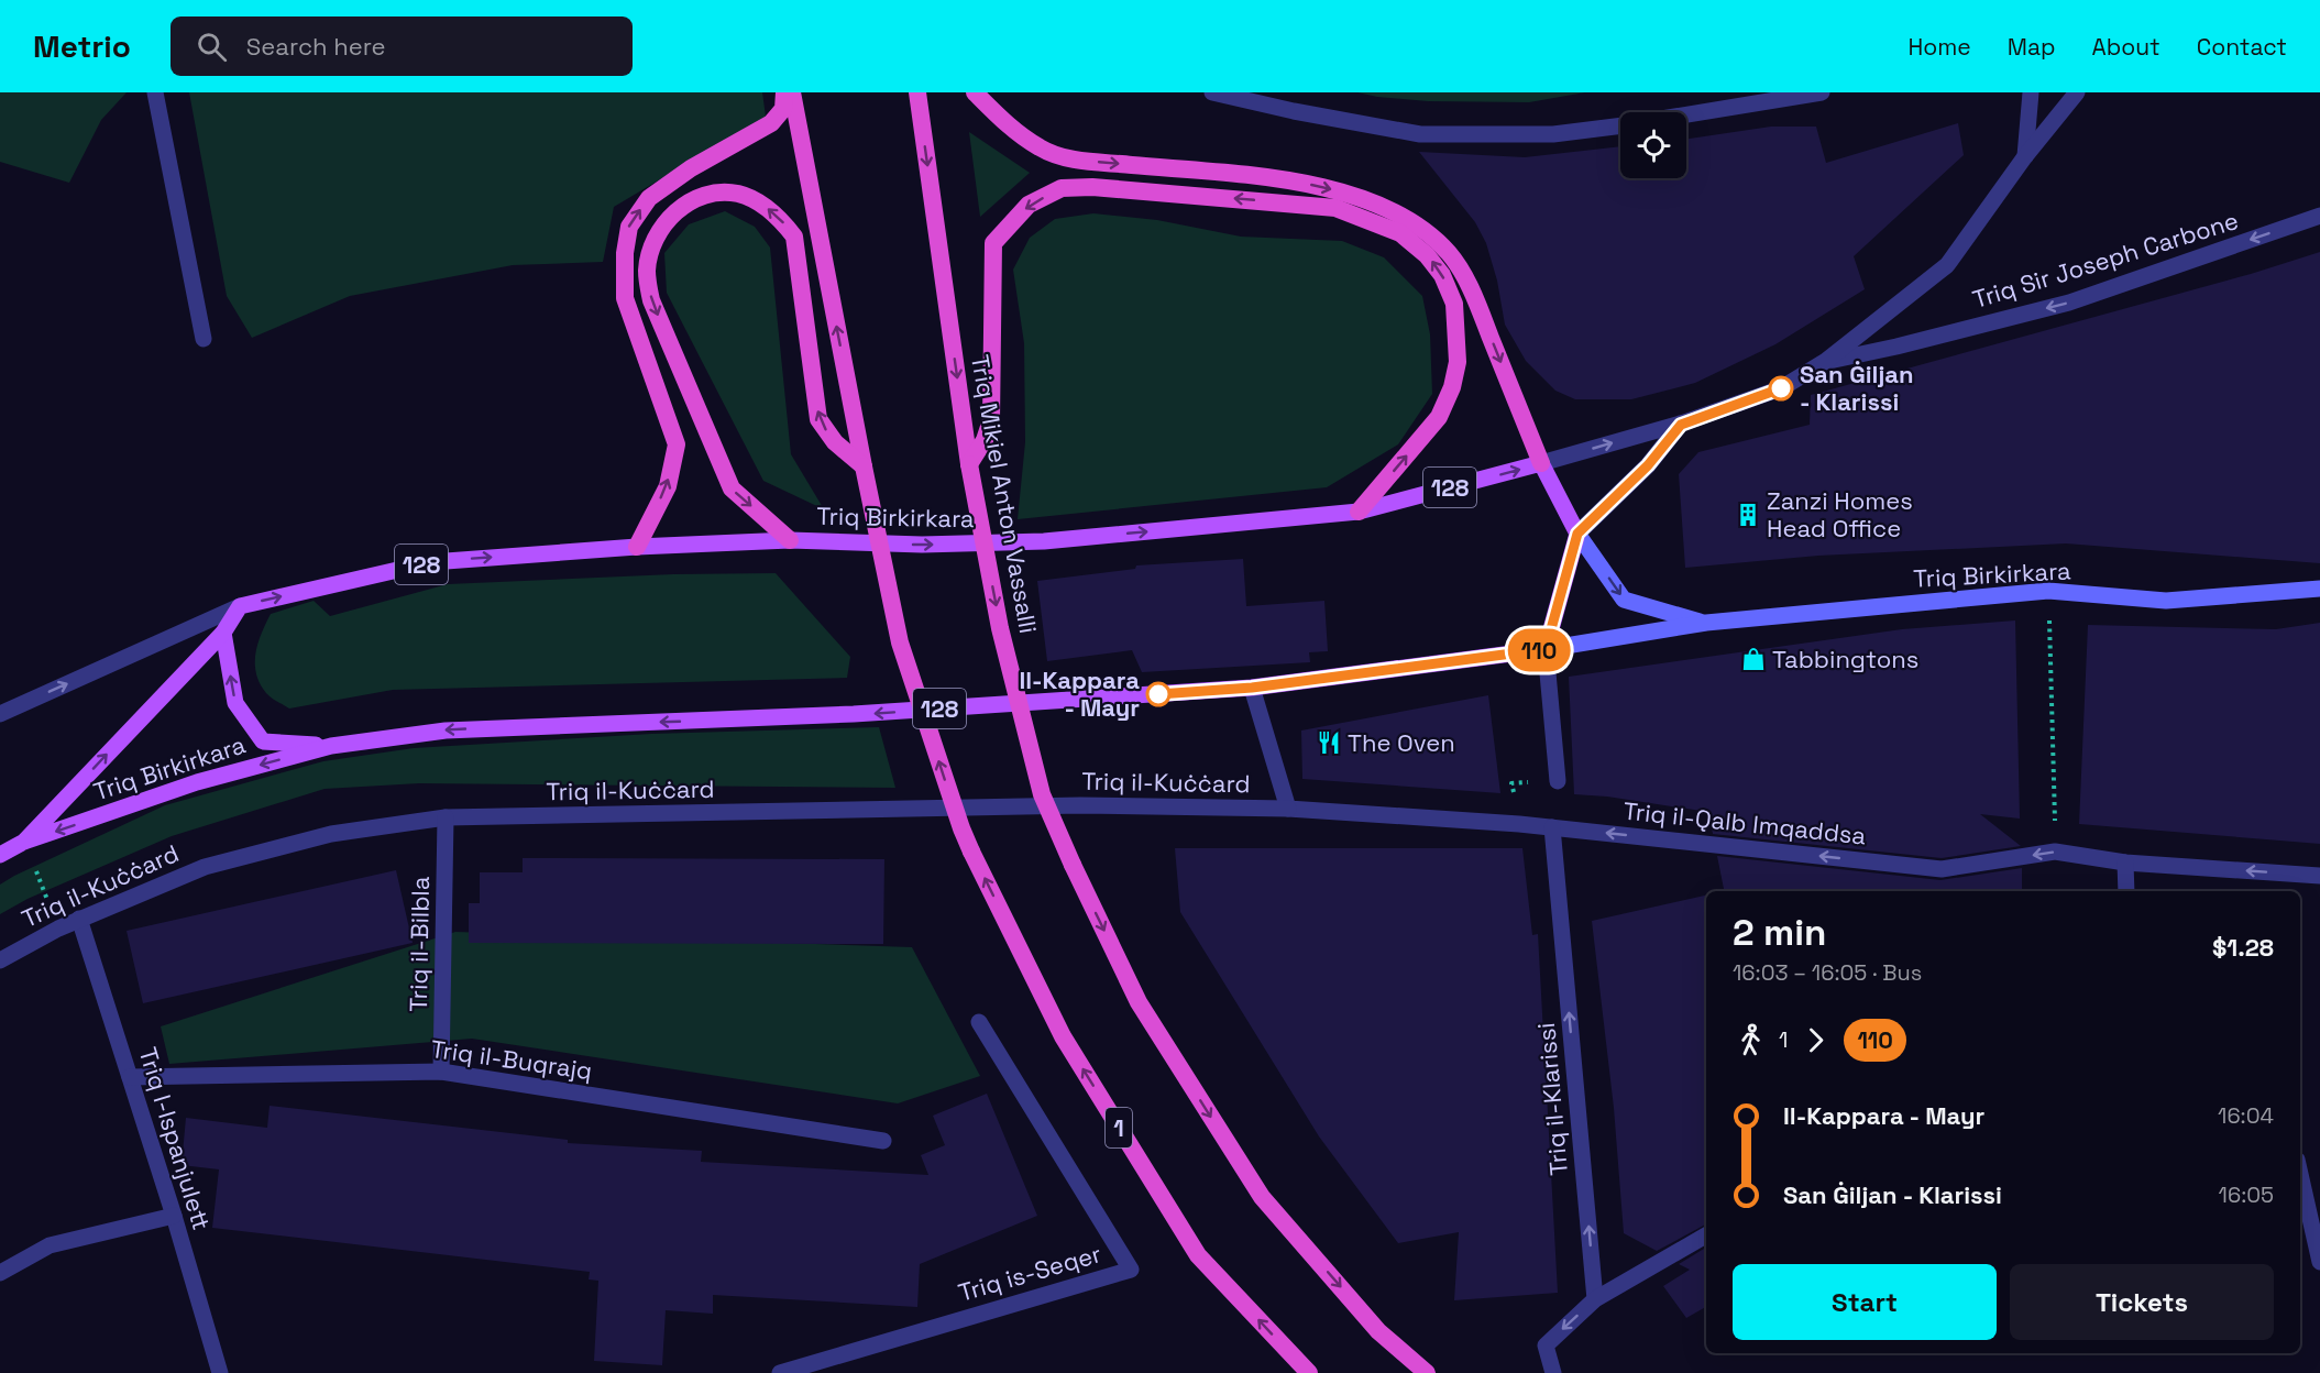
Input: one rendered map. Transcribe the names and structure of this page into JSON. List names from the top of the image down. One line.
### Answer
{"streets":{"highway":["Triq Mikiel Anton Vassalli","1"],"main road":["128","Triq Birkirkara"],"street":["Triq Sir Joseph Carbone","Triq il-Kuċċard","Triq il-Qalb Imqaddsa","Triq il-Bilbla","Triq il-Buqrajq","Triq il-Klarissi","Triq l-Ispanjulett","Triq is-Seqer"]},"crossings":[["Triq il-Kuċċard","Triq il-Qalb Imqaddsa"],["Triq il-Kuċċard","Triq il-Bilbla"],["Triq il-Kuċċard","Triq l-Ispanjulett"],["Triq il-Qalb Imqaddsa","Triq il-Klarissi"],["Triq il-Bilbla","Triq il-Buqrajq"],["Triq il-Buqrajq","Triq l-Ispanjulett"]],"one_way":["Triq Sir Joseph Carbone","Triq il-Qalb Imqaddsa","Triq il-Klarissi"],"places":{"other":["San Ġiljan - Klarissi","Il-Kappara - Mayr"],"building":["Zanzi Homes Head Office"],"shop":["Tabbingtons"],"restaurant":["The Oven"]},"lines":["bus line 110"],"page":{"header":"Metrio","search":"Search here","nav":["Home","Map","About","Contact"],"on_map":"110","heading":["2 min","16:03 – 16:05 · Bus","$1.28"],"legs":["1","110"],"list":[{"name":"Il-Kappara - Mayr","value":"16:04"},{"name":"San Ġiljan - Klarissi","value":"16:05"}],"buttons":["Start","Tickets"]}}
